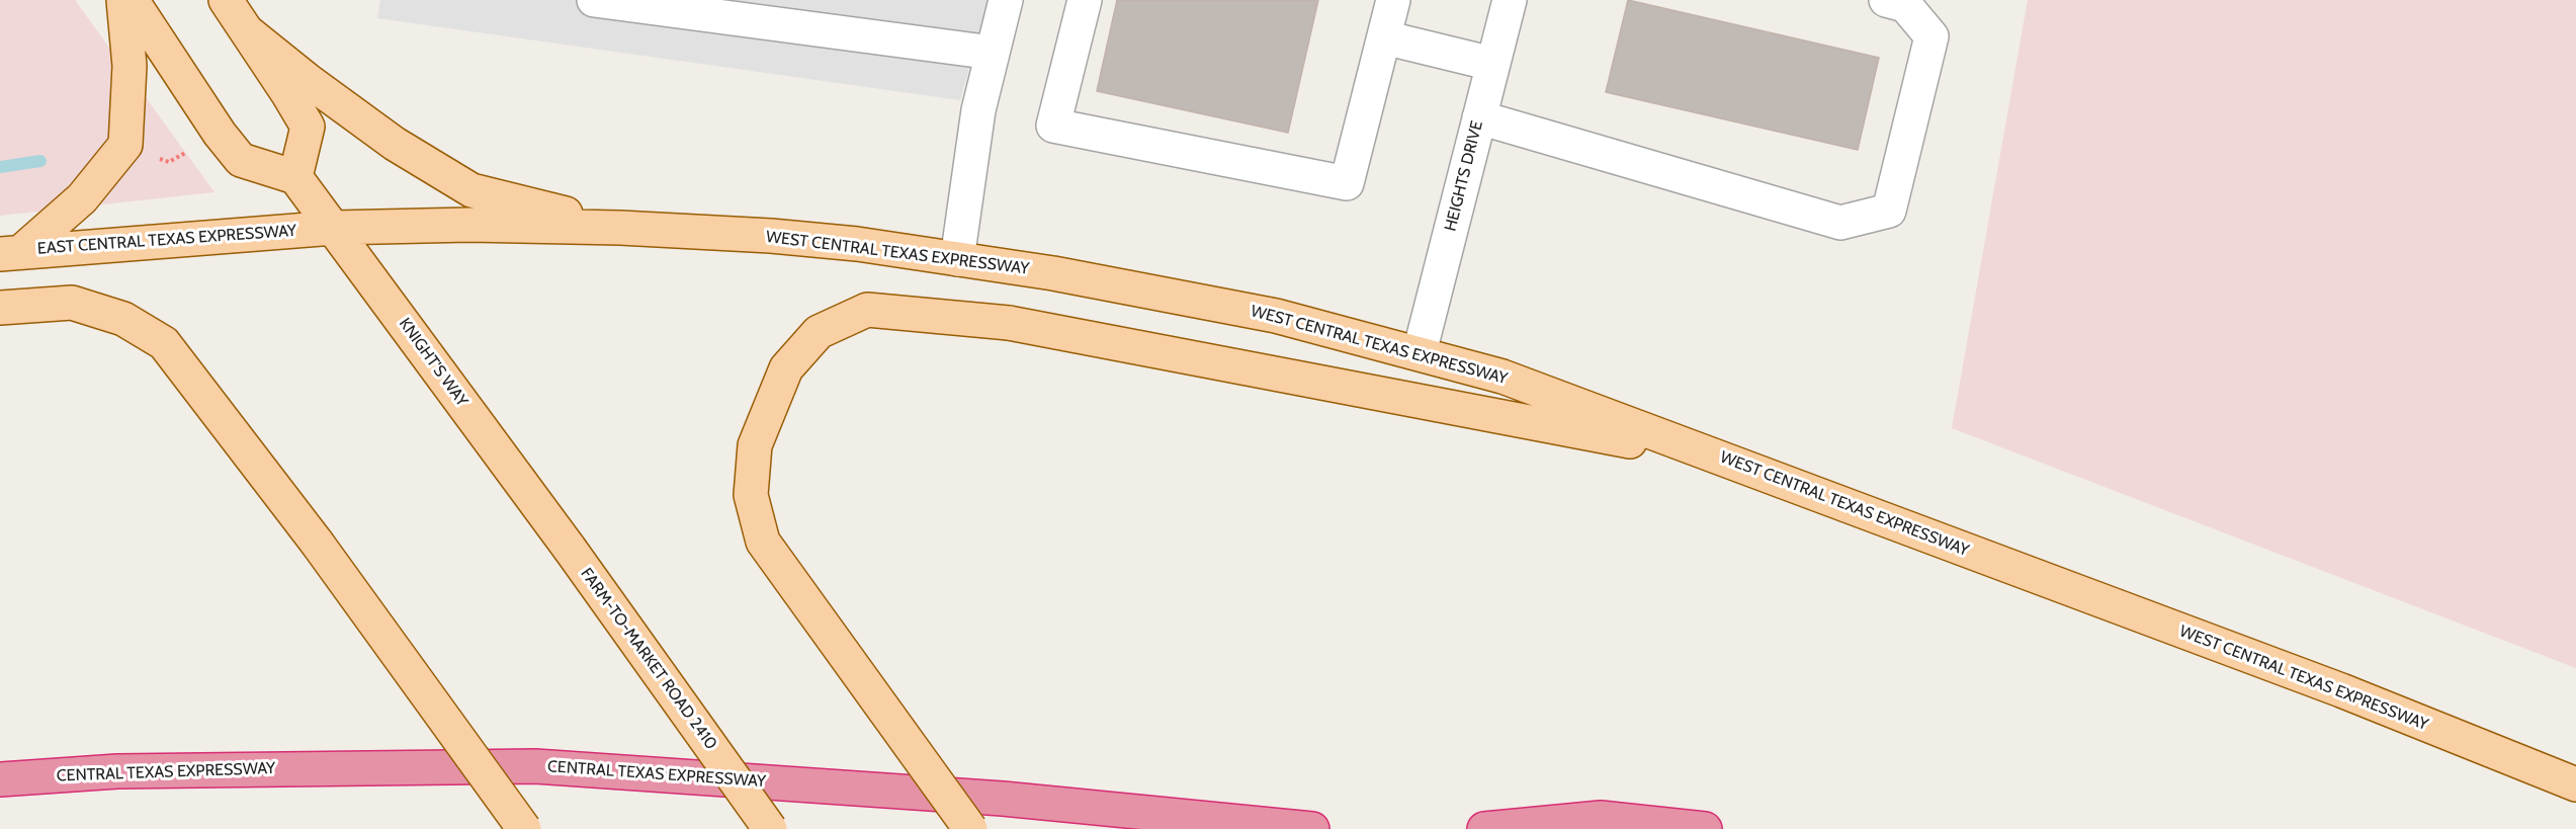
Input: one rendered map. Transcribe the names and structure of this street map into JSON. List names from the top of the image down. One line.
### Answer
{"streets":{"highway":["CENTRAL TEXAS EXPRESSWAY"],"main road":["EAST CENTRAL TEXAS EXPRESSWAY","WEST CENTRAL TEXAS EXPRESSWAY","KNIGHT'S WAY","FARM-TO-MARKET ROAD 2410"],"street":["HEIGHTS DRIVE"]},"crossings":[["HEIGHTS DRIVE","WEST CENTRAL TEXAS EXPRESSWAY"],["EAST CENTRAL TEXAS EXPRESSWAY","WEST CENTRAL TEXAS EXPRESSWAY"],["EAST CENTRAL TEXAS EXPRESSWAY","KNIGHT'S WAY"],["WEST CENTRAL TEXAS EXPRESSWAY","KNIGHT'S WAY"],["KNIGHT'S WAY","FARM-TO-MARKET ROAD 2410"]]}
